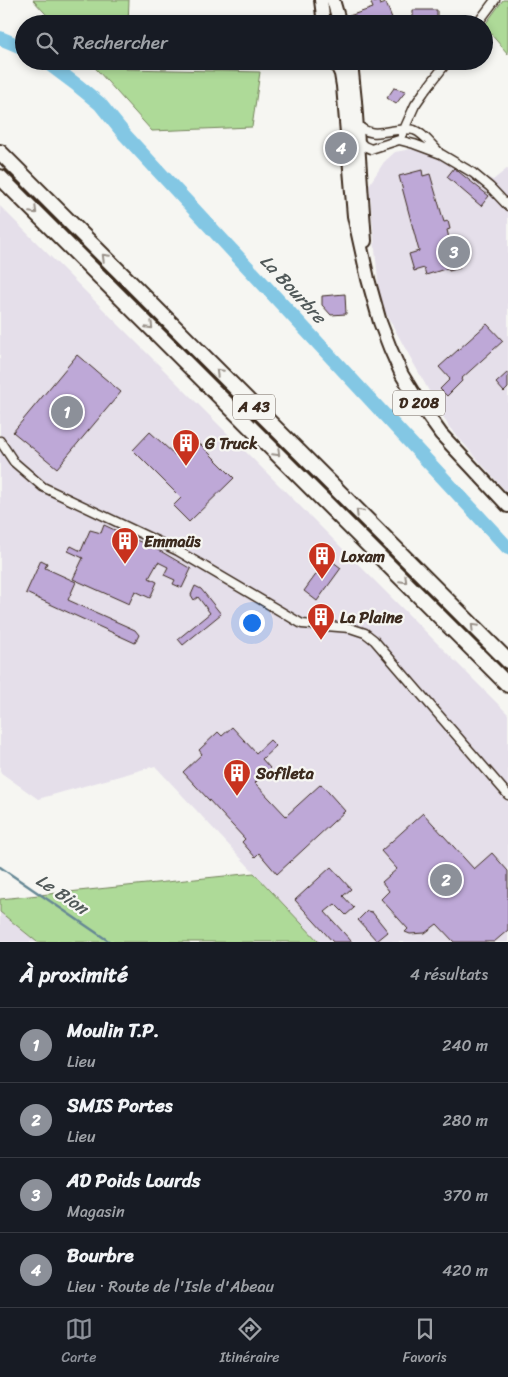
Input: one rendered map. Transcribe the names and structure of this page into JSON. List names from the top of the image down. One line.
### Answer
{"streets":{"highway":["A 43"],"main road":["D 208"]},"water":["La Bourbre","Le Bion"],"places":{"building":["G Truck","Emmaüs","Loxam","La Plaine","Sofileta"]},"page":{"search":"Rechercher","pins":["4","3","1","2"],"heading":["À proximité","4 résultats"],"list":[{"mark":"1","name":"Moulin T.P.","note":"Lieu","value":"240 m"},{"mark":"2","name":"SMIS Portes","note":"Lieu","value":"280 m"},{"mark":"3","name":"AD Poids Lourds","note":"Magasin","value":"370 m"},{"mark":"4","name":"Bourbre","note":"Lieu · Route de l'Isle d'Abeau","value":"420 m"}],"nav":["Carte","Itinéraire","Favoris"]}}
